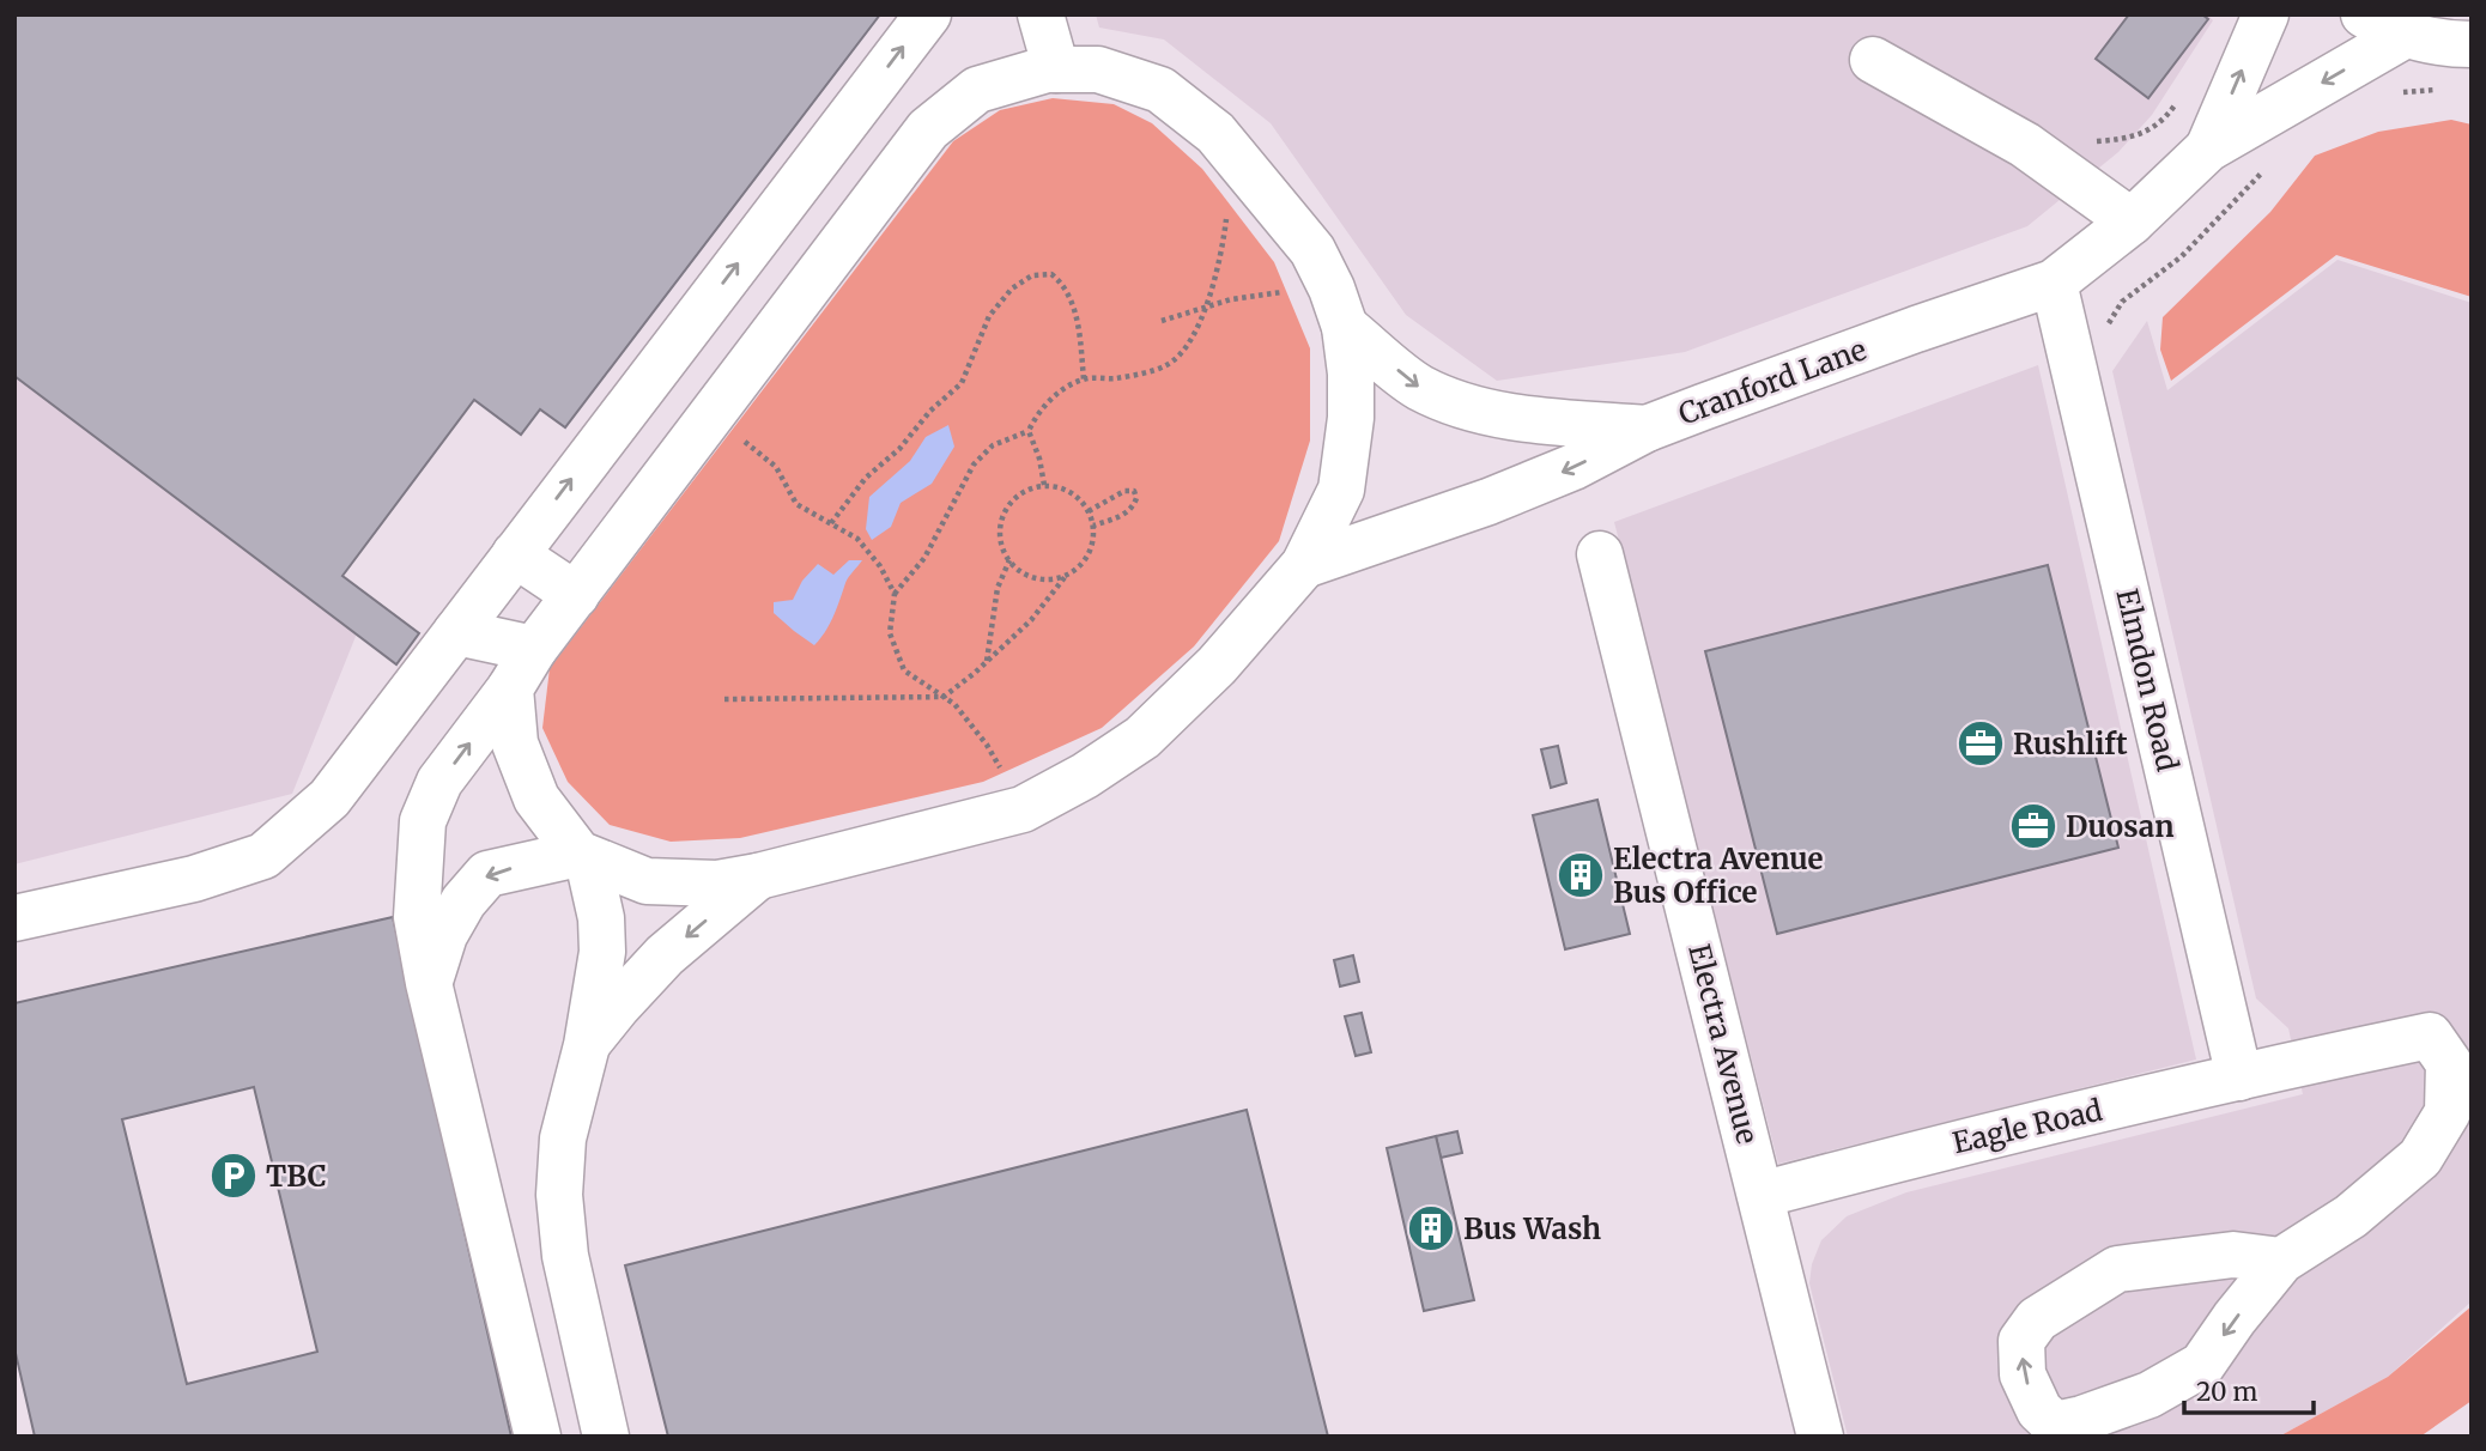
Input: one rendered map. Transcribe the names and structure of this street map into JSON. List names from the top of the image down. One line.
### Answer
{"streets":{"street":["Cranford Lane","Elmdon Road","Electra Avenue","Eagle Road"]},"crossings":[["Cranford Lane","Elmdon Road"],["Elmdon Road","Eagle Road"],["Electra Avenue","Eagle Road"]],"places":{"office":["Rushlift","Duosan"],"building":["Electra Avenue Bus Office","Bus Wash"],"parking":["TBC"]},"scale_bar":"20 m"}
